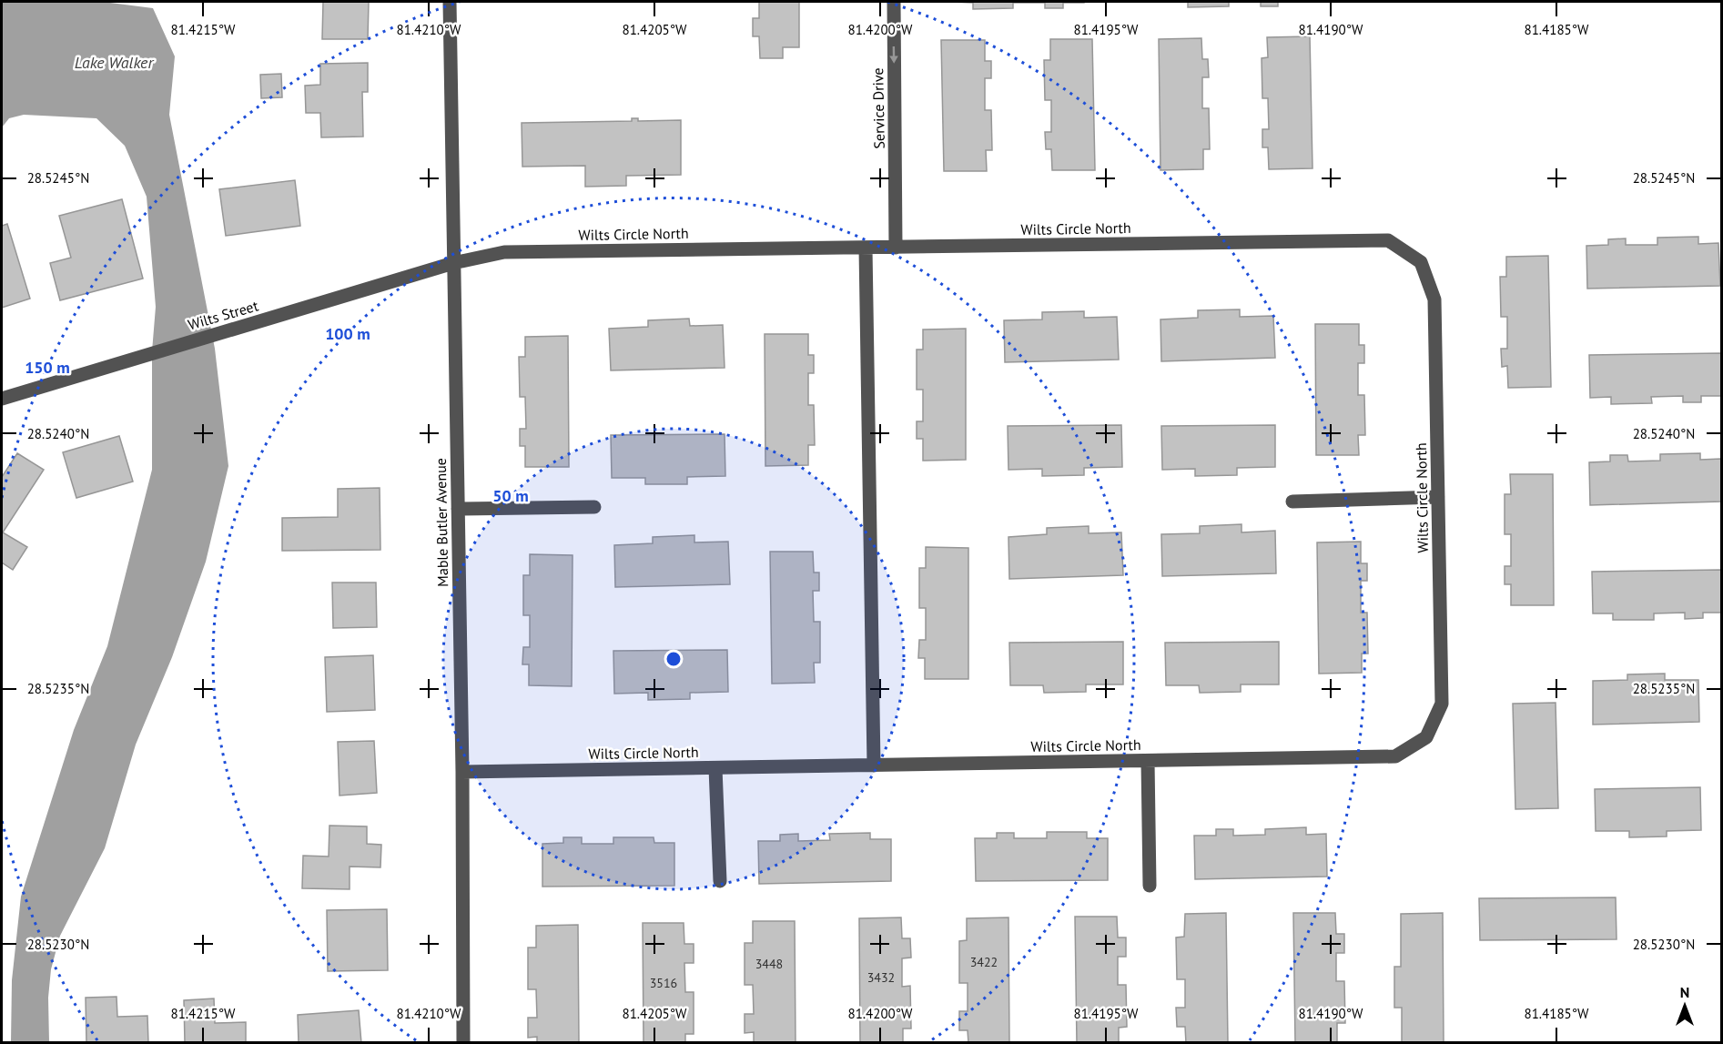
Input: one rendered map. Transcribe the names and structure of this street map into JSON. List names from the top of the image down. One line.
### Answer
{"streets":{"street":["Service Drive","Wilts Circle North","Wilts Street","Mable Butler Avenue"]},"crossings":[["Service Drive","Wilts Circle North"],["Wilts Circle North","Wilts Street"],["Wilts Circle North","Mable Butler Avenue"],["Wilts Street","Mable Butler Avenue"]],"one_way":["Service Drive"],"water":["Lake Walker"],"house_numbers":["3422","3448","3432","3516"],"north":"top","coordinates":["81.4215°W","81.4210°W","81.4205°W","81.4200°W","81.4195°W","81.4190°W","81.4185°W","28.5245°N","28.5240°N","28.5235°N","28.5230°N"],"rings":["100 m","150 m","50 m"]}
